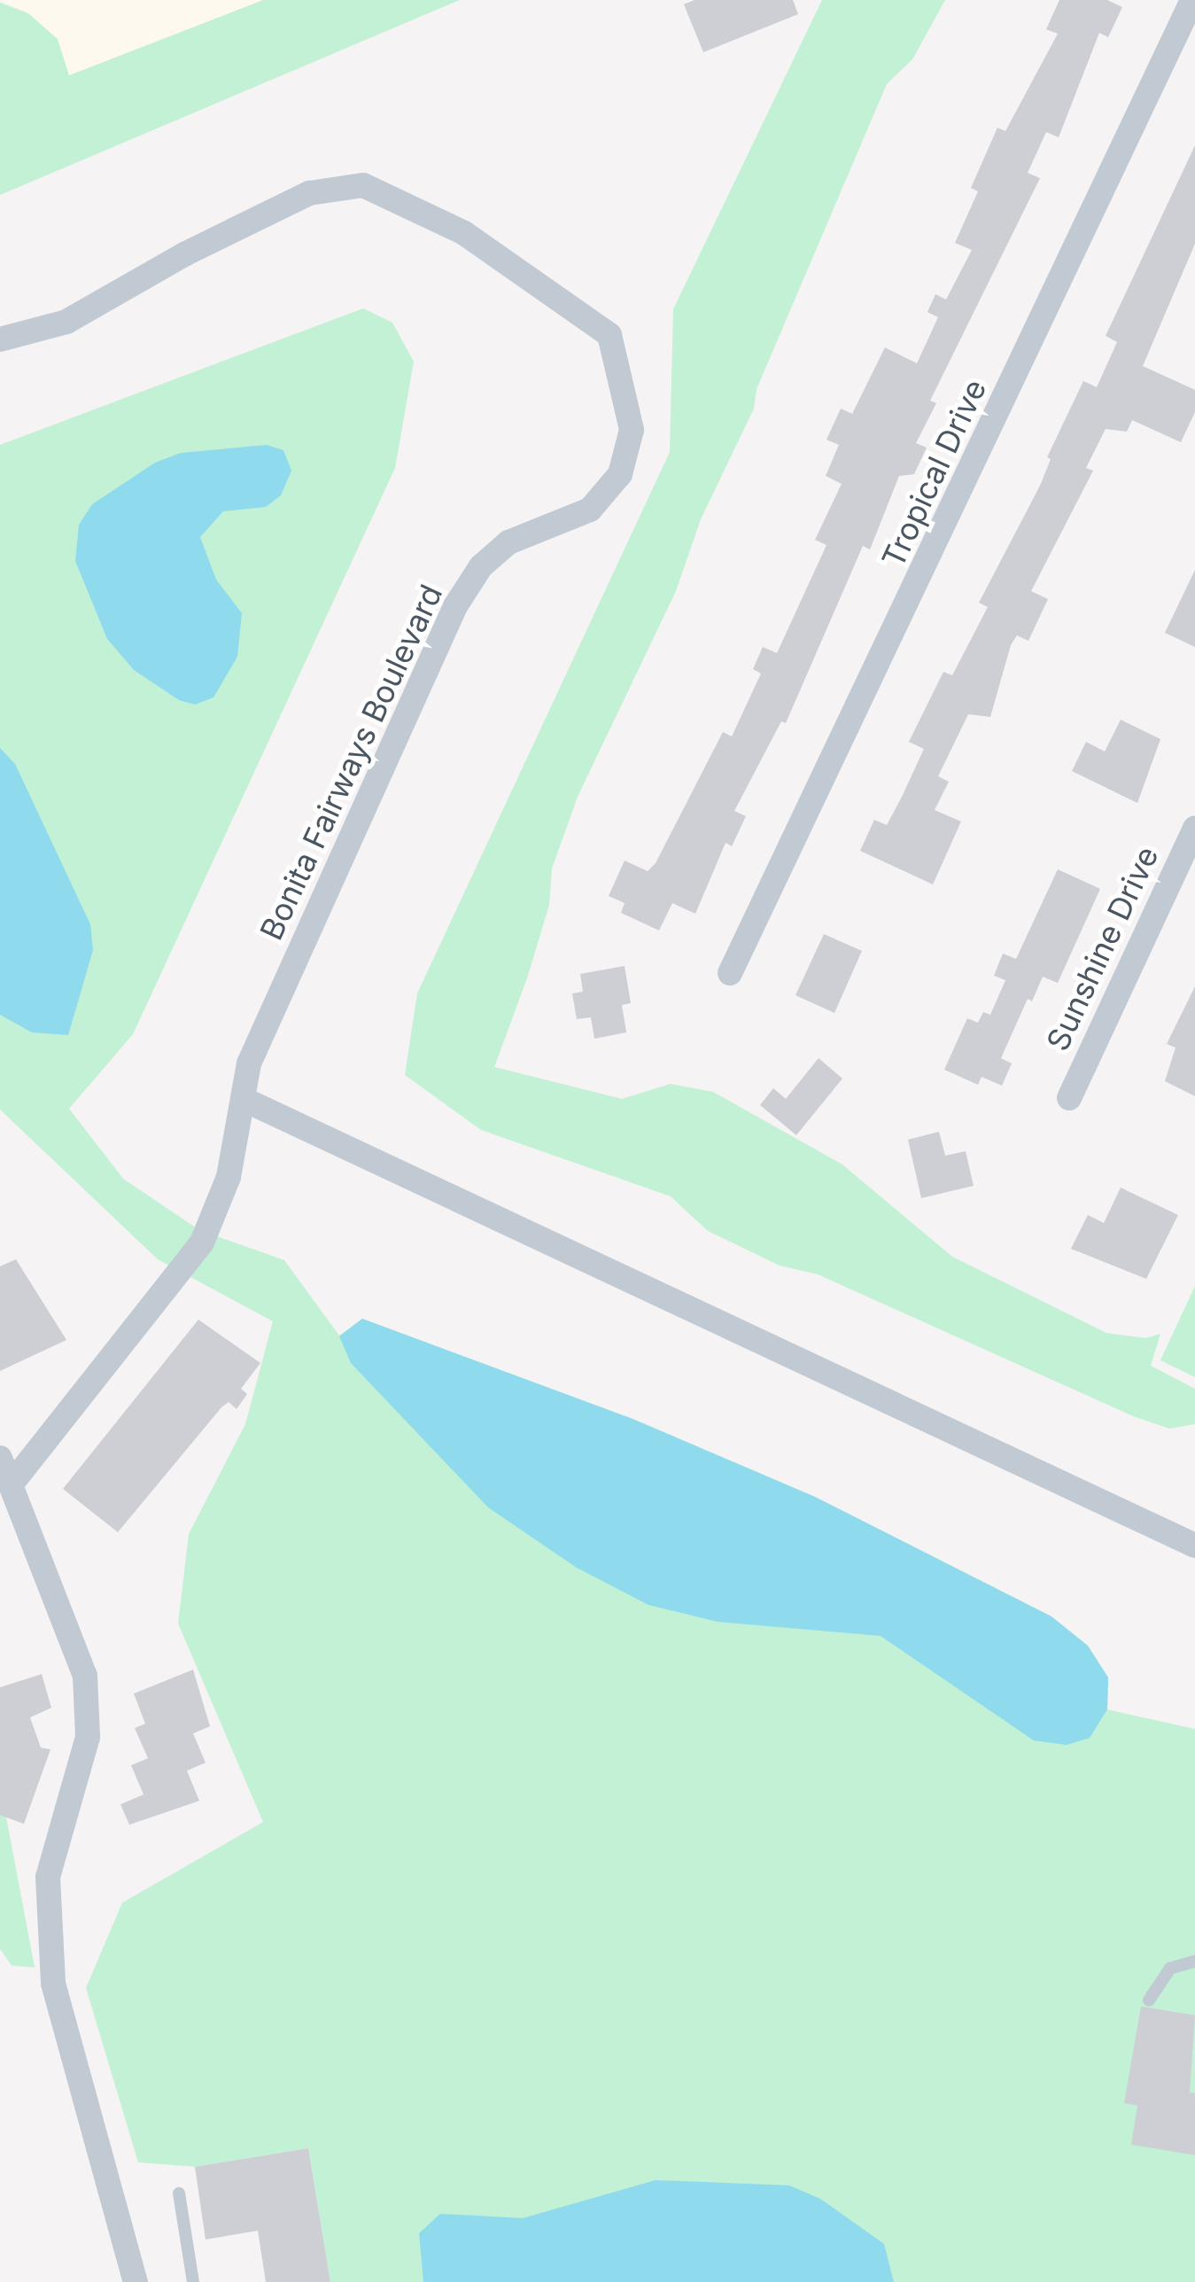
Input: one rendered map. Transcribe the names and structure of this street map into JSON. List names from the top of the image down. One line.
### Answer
{"streets":{"street":["Tropical Drive","Bonita Fairways Boulevard","Sunshine Drive"]}}
